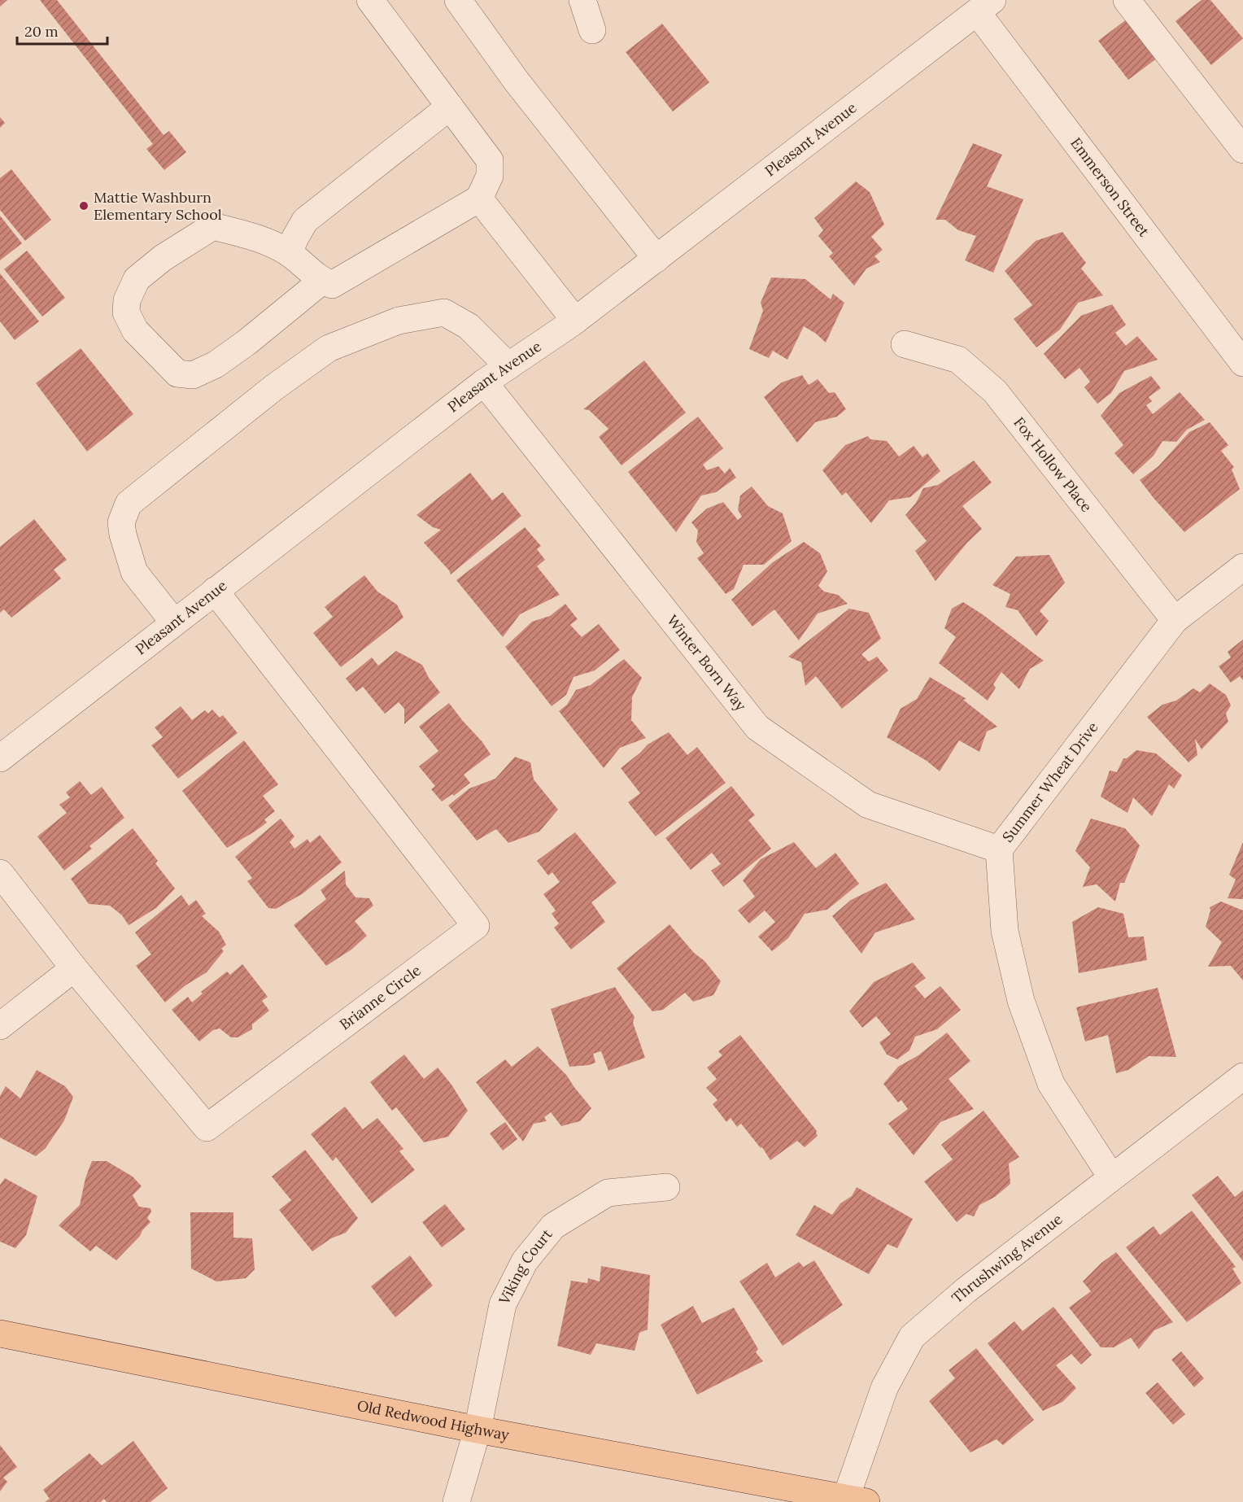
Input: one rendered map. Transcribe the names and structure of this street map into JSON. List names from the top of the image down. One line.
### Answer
{"streets":{"main road":["Old Redwood Highway"],"street":["Pleasant Avenue","Emmerson Street","Fox Hollow Place","Winter Born Way","Summer Wheat Drive","Brianne Circle","Thrushwing Avenue","Viking Court"]},"crossings":[["Pleasant Avenue","Emmerson Street"],["Pleasant Avenue","Winter Born Way"],["Pleasant Avenue","Brianne Circle"],["Fox Hollow Place","Summer Wheat Drive"],["Winter Born Way","Summer Wheat Drive"],["Summer Wheat Drive","Thrushwing Avenue"],["Thrushwing Avenue","Old Redwood Highway"],["Viking Court","Old Redwood Highway"]],"places":["Mattie Washburn Elementary School"],"scale_bar":"20 m"}
